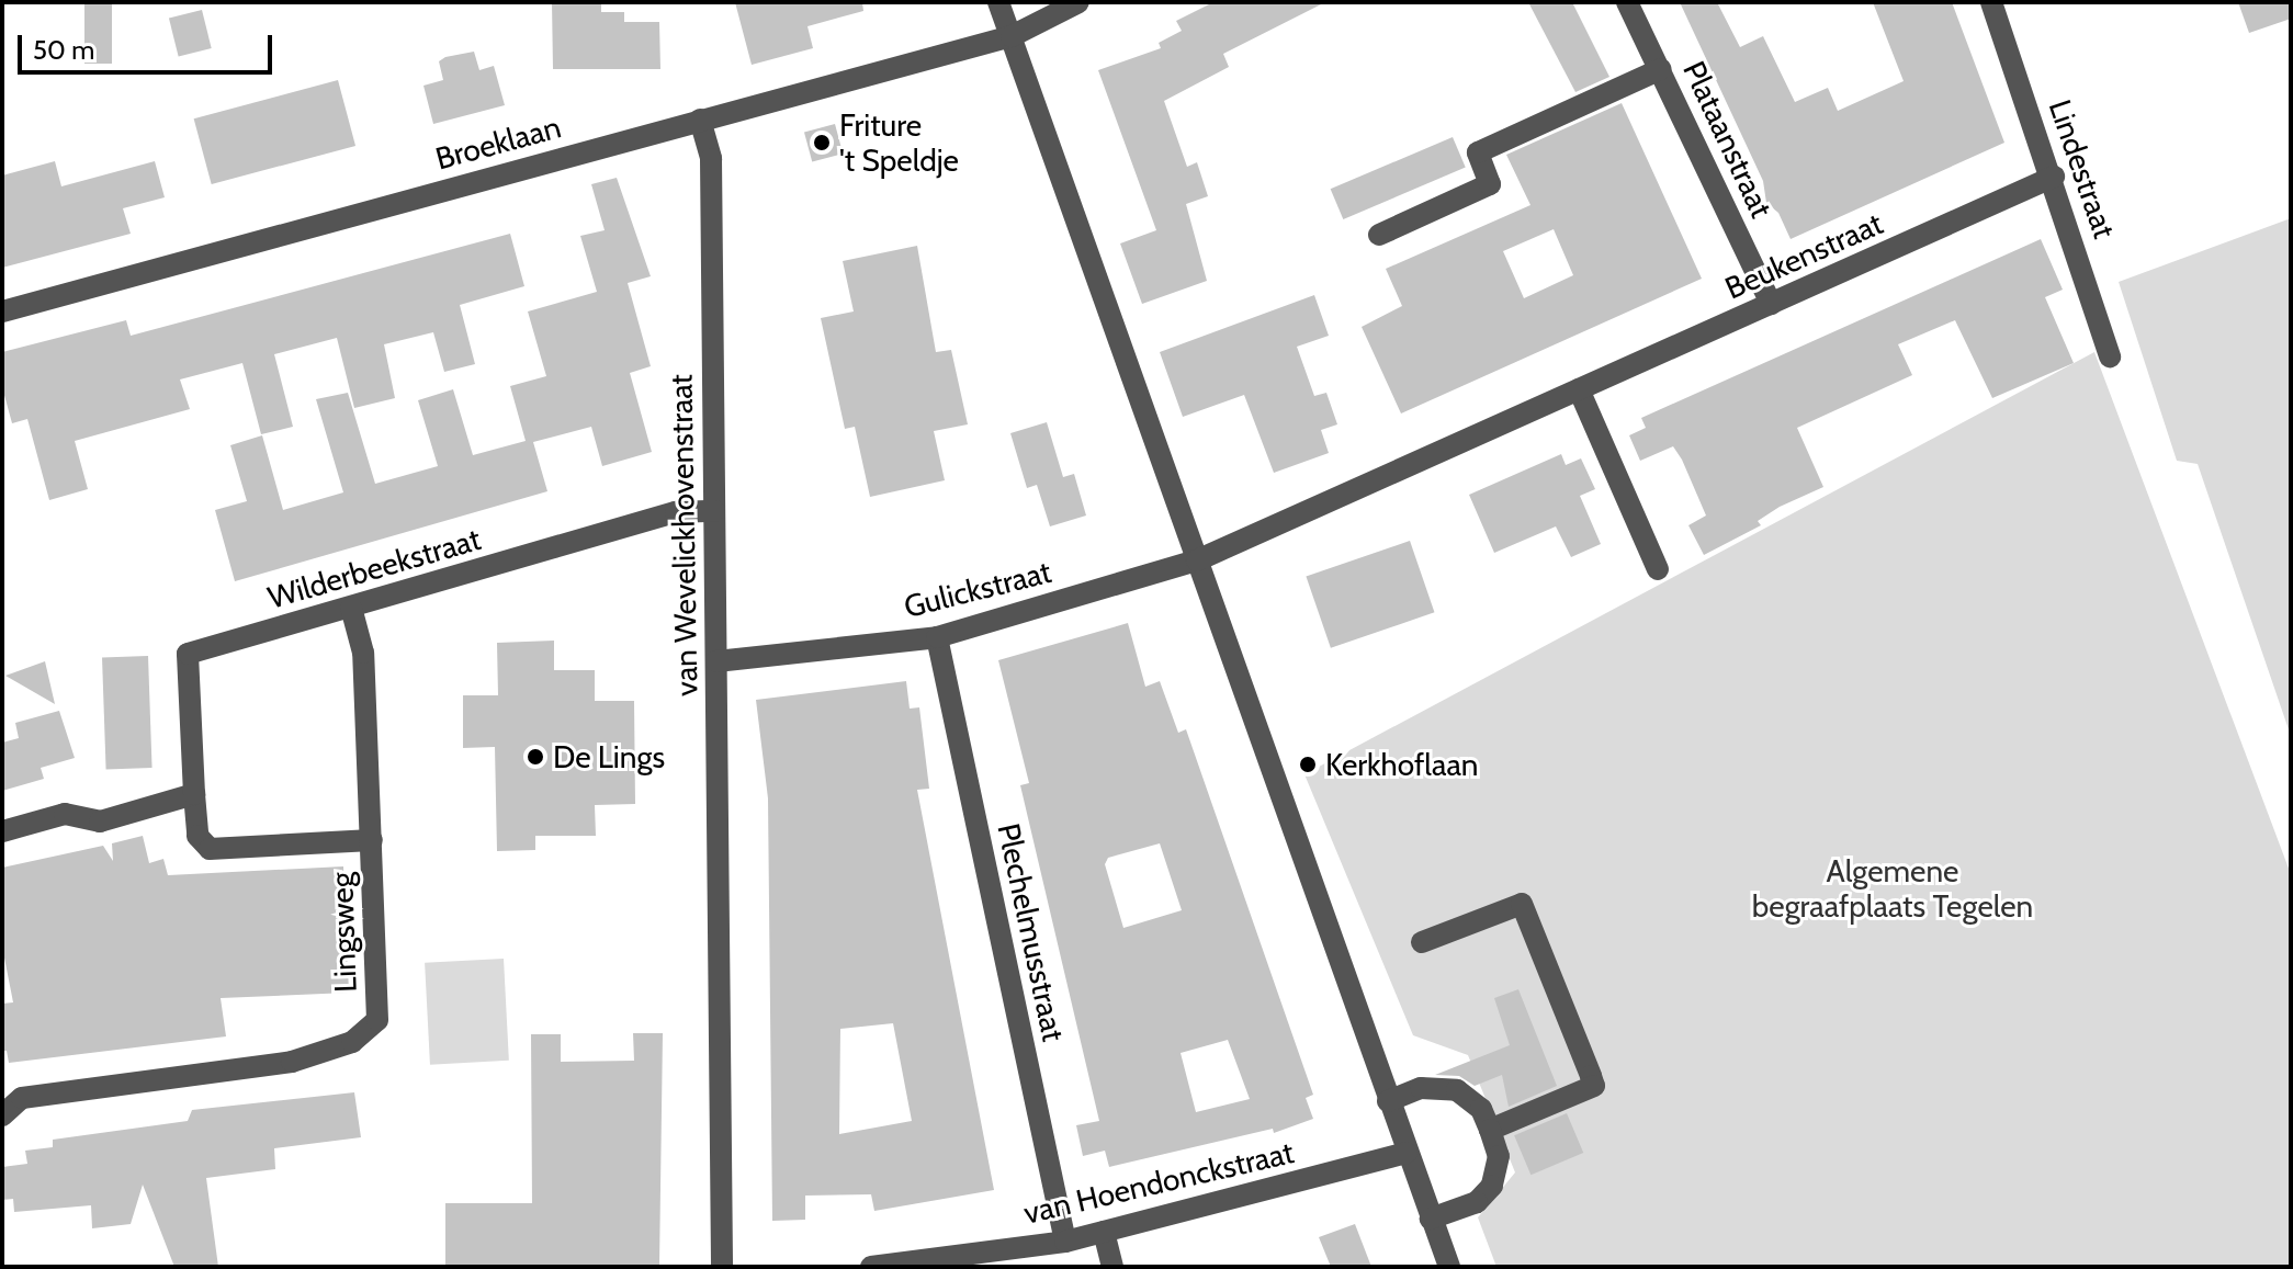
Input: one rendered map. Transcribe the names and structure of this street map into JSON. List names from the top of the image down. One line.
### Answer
{"streets":{"street":["Plataanstraat","Broeklaan","Lindestraat","Beukenstraat","van Wevelickhovenstraat","Wilderbeekstraat","Gulickstraat","Lingsweg","Plechelmusstraat","van Hoendonckstraat"]},"crossings":[["Plataanstraat","Beukenstraat"],["Broeklaan","van Wevelickhovenstraat"],["Lindestraat","Beukenstraat"],["Beukenstraat","Gulickstraat"],["van Wevelickhovenstraat","Wilderbeekstraat"],["van Wevelickhovenstraat","Gulickstraat"],["Wilderbeekstraat","Lingsweg"],["Gulickstraat","Plechelmusstraat"],["Plechelmusstraat","van Hoendonckstraat"]],"parks":["Algemene begraafplaats Tegelen"],"places":["Friture 't Speldje","De Lings","Kerkhoflaan"],"scale_bar":"50 m"}
